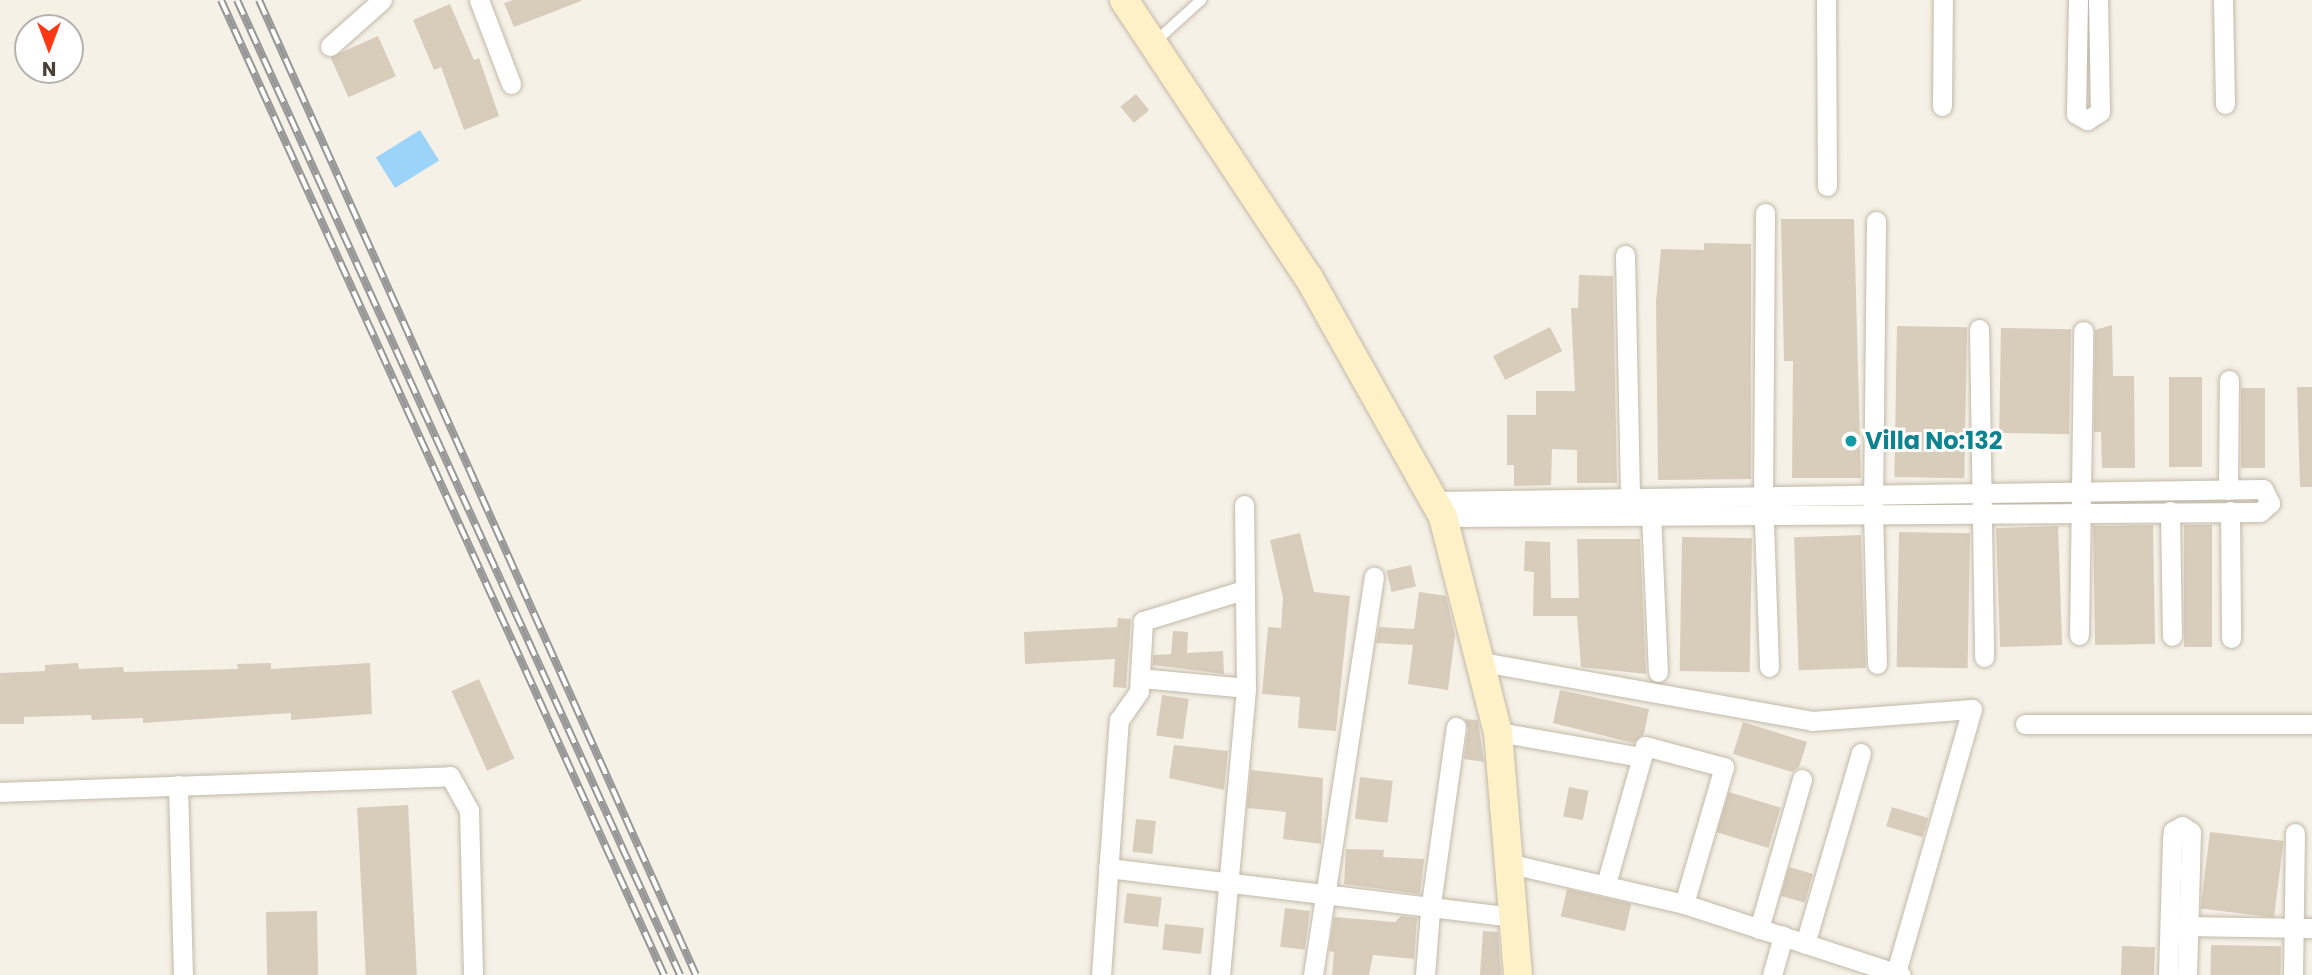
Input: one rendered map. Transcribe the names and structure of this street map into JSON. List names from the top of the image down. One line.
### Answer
{"places":["Villa No:132"],"north":"bottom"}
